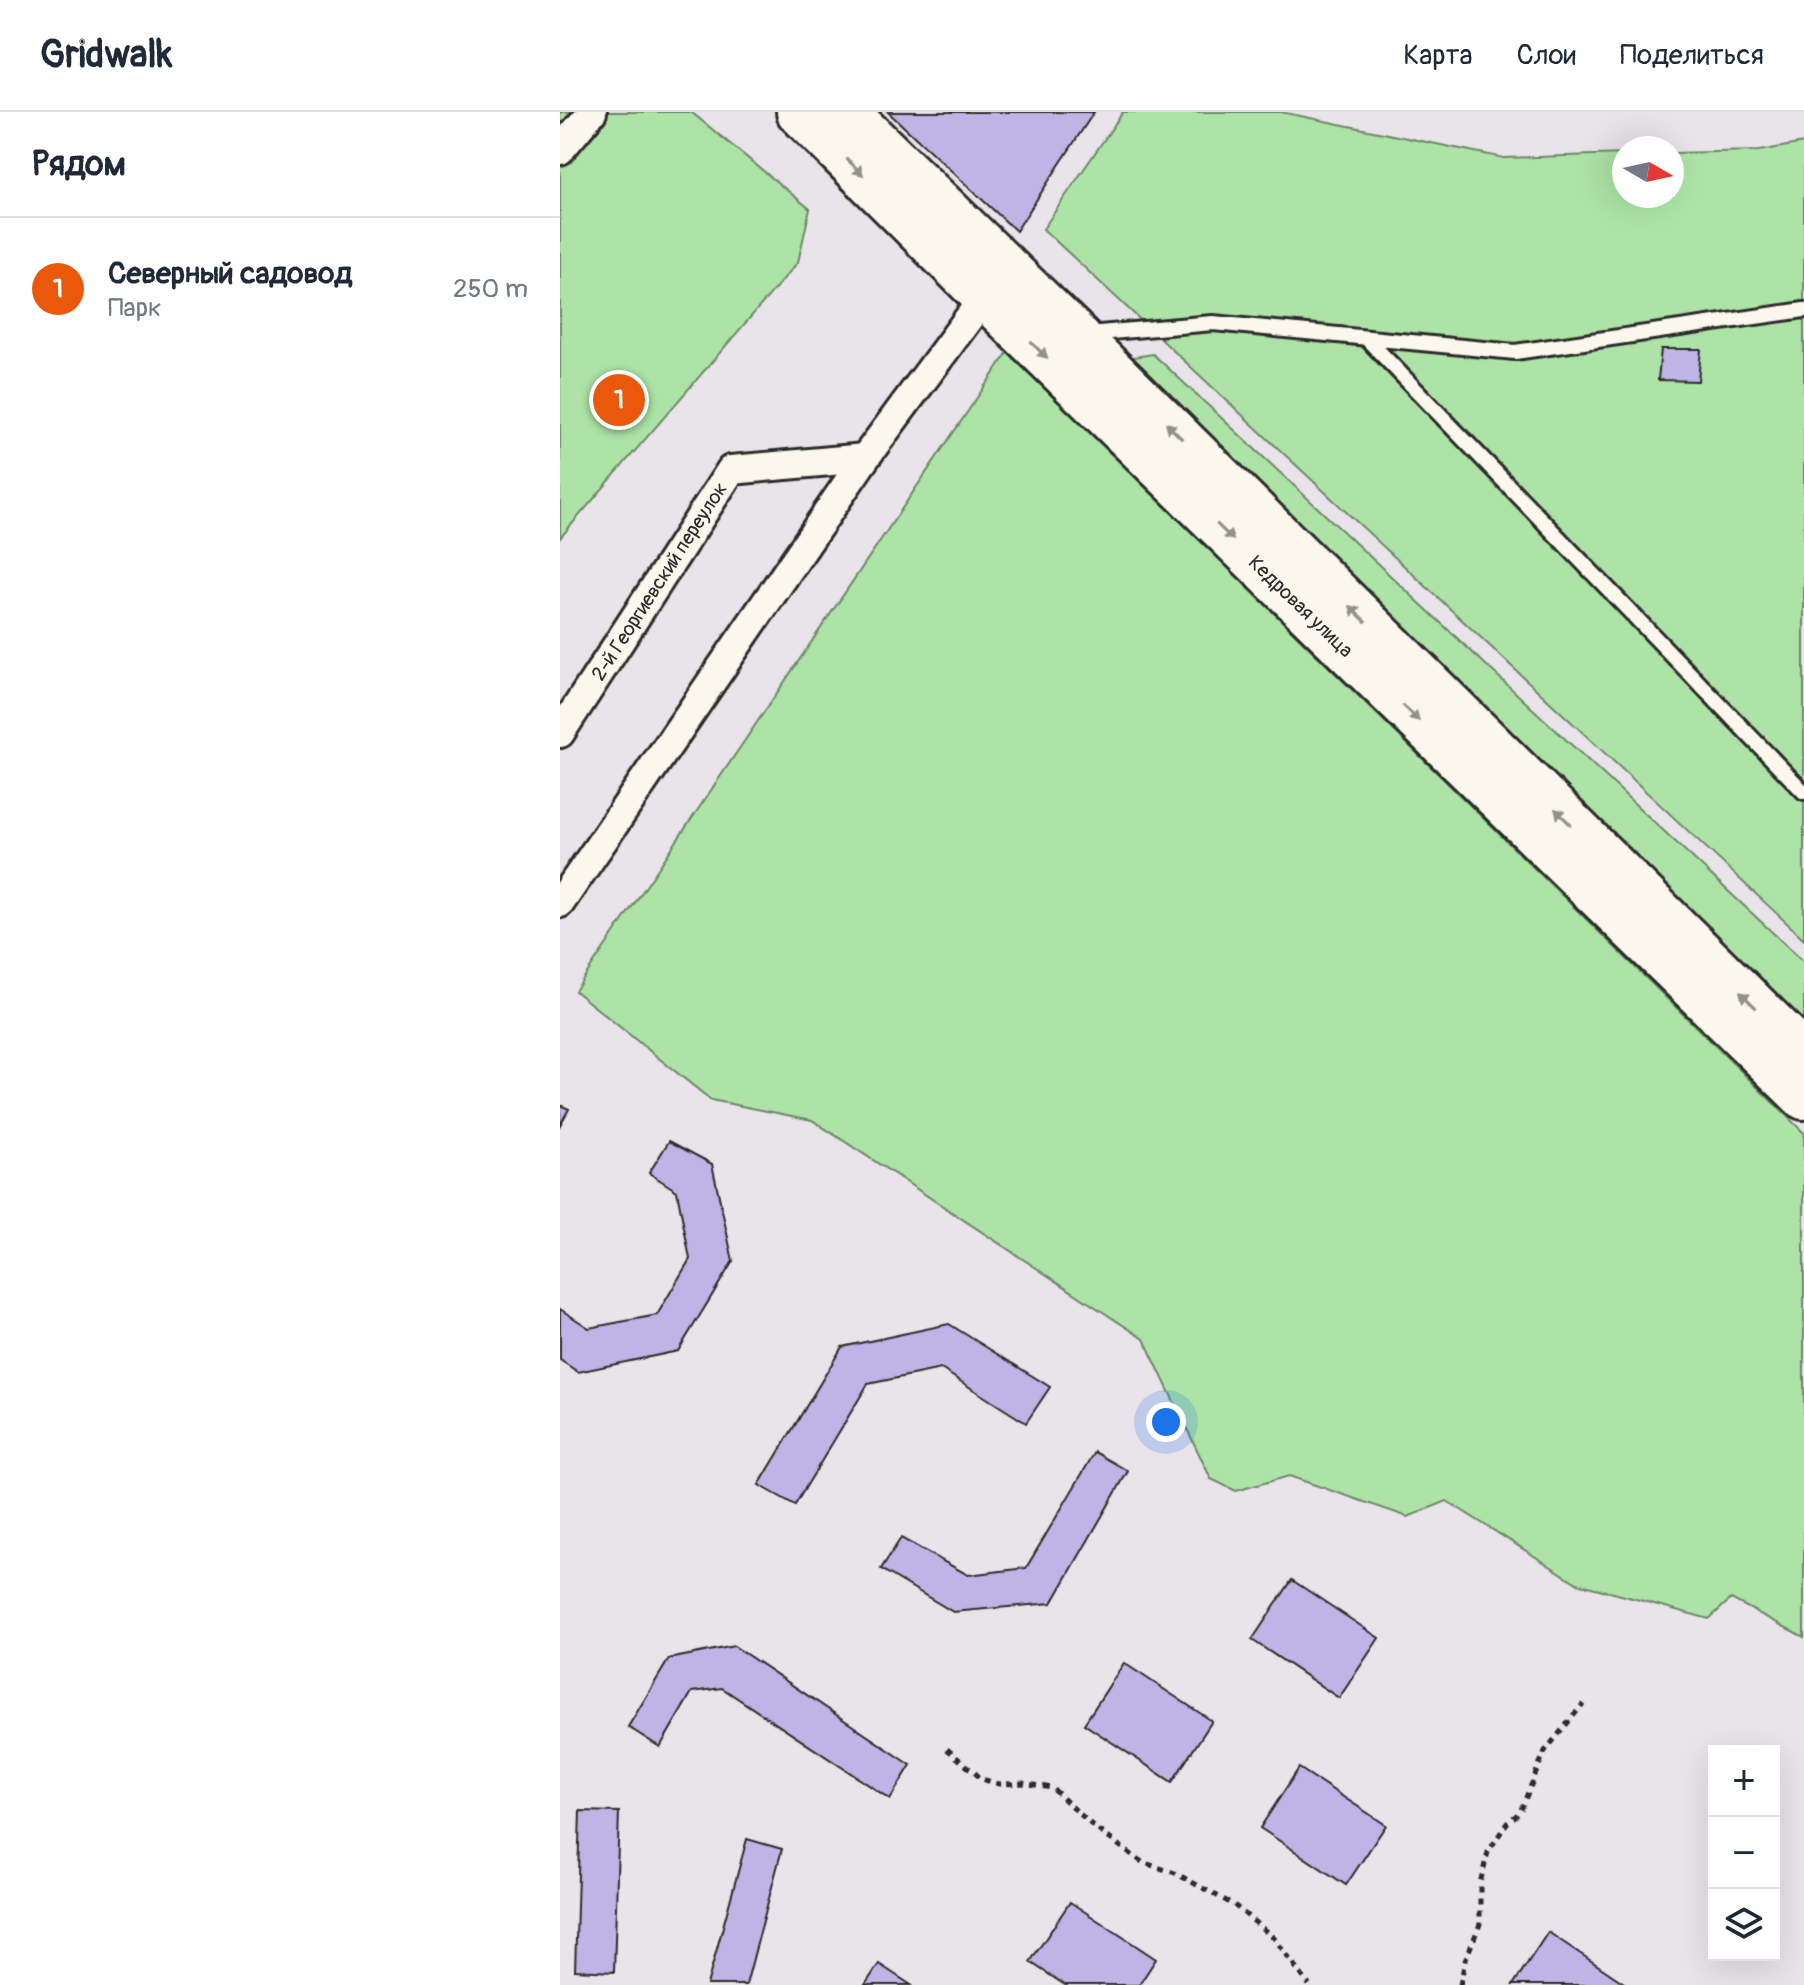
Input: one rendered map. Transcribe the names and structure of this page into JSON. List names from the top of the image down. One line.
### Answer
{"streets":{"main road":["Кедровая улица"],"street":["2-й Георгиевский переулок"]},"north":"right","page":{"header":"Gridwalk","nav":["Карта","Слои","Поделиться"],"heading":"Рядом","list":[{"mark":"1","name":"Северный садовод","note":"Парк","value":"250 m"}],"pins":"1","map_buttons":["+","−"]}}
